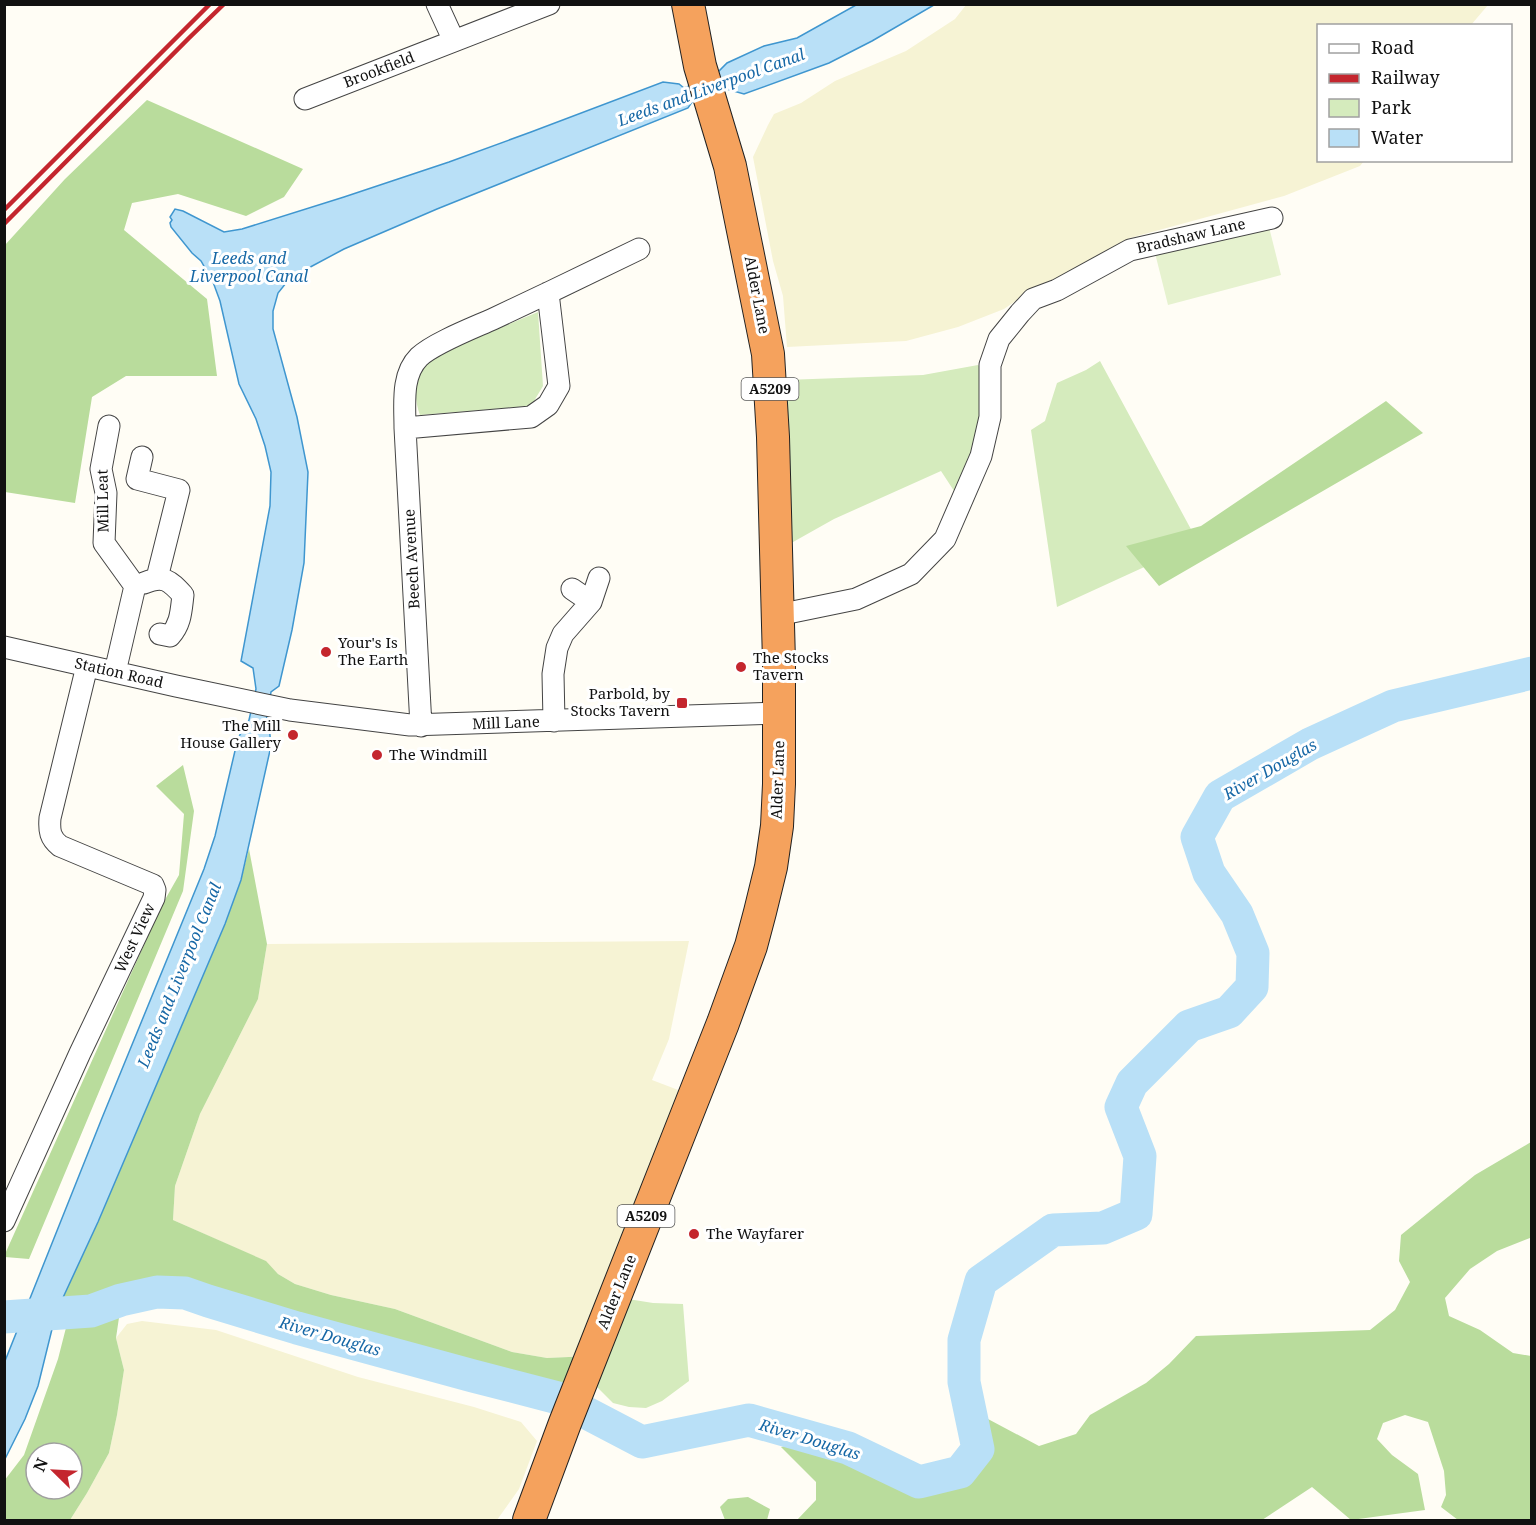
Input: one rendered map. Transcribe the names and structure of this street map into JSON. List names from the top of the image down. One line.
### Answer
{"streets":{"highway":["Alder Lane","A5209"],"street":["Brookfield","Bradshaw Lane","Mill Leat","Beech Avenue","Station Road","Mill Lane","West View"]},"crossings":[["Bradshaw Lane","Alder Lane"],["Alder Lane","Mill Lane"],["Beech Avenue","Mill Lane"],["Station Road","Mill Lane"],["Station Road","West View"]],"water":["Leeds and Liverpool Canal","River Douglas"],"places":{"other":["Your's Is The Earth","The Stocks Tavern","The Mill House Gallery","The Windmill","The Wayfarer"],"transit":["Parbold, by Stocks Tavern"]},"legend":["Road","Railway","Park","Water"],"north":"top left"}
